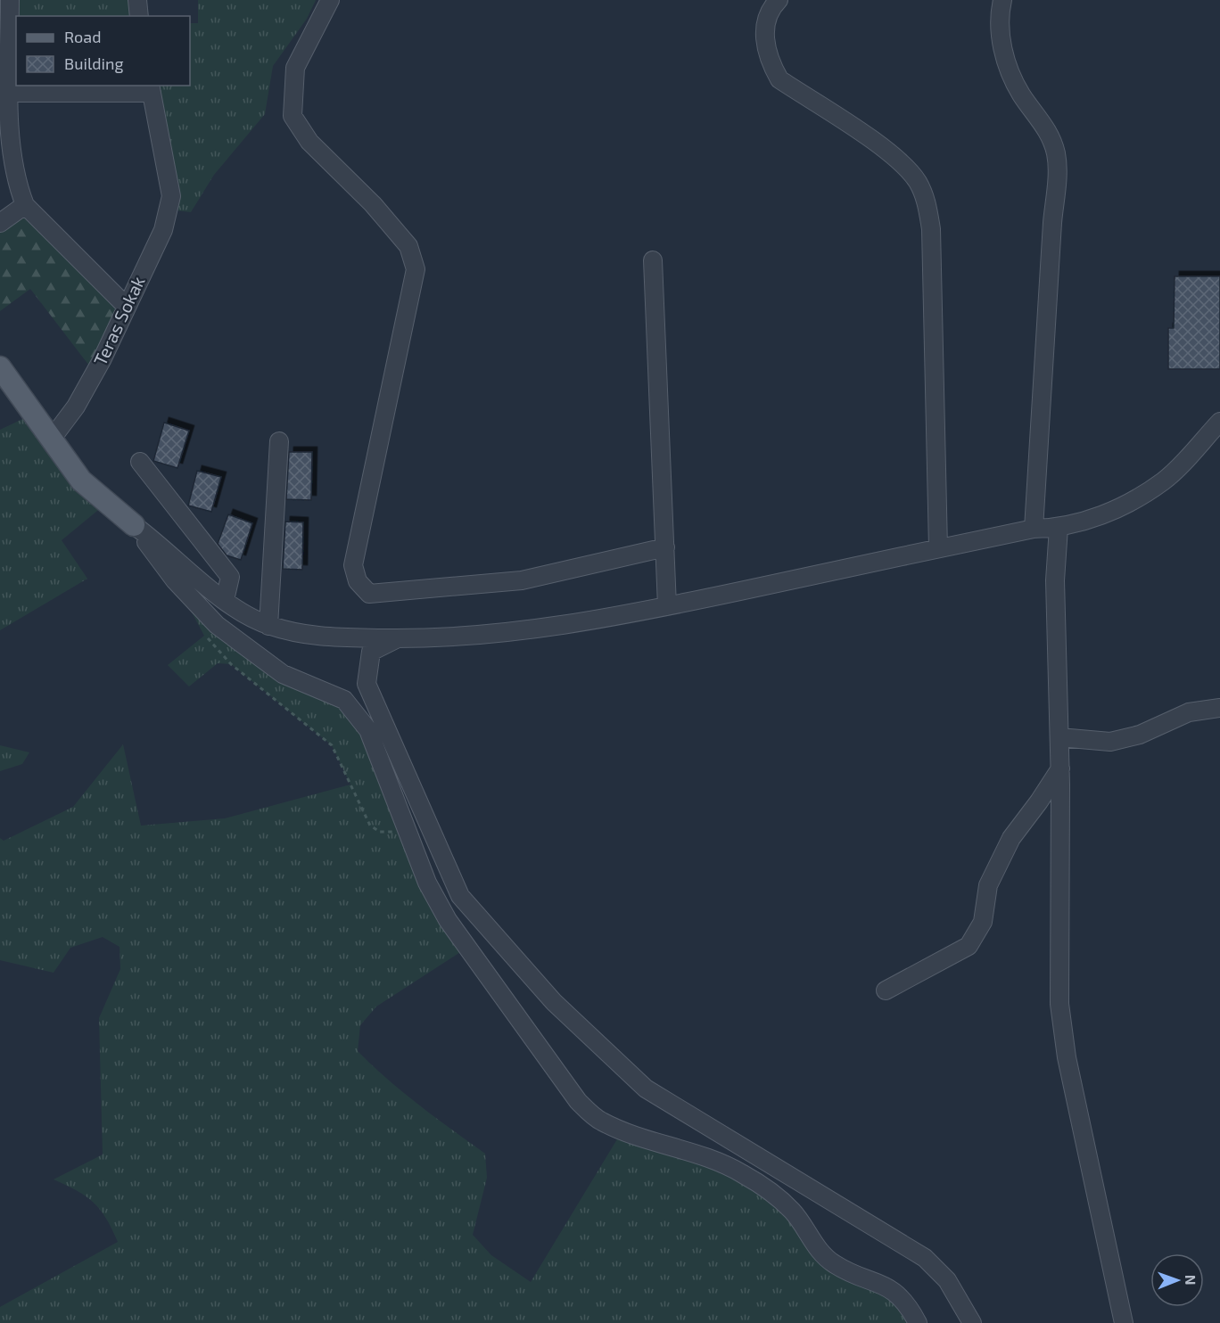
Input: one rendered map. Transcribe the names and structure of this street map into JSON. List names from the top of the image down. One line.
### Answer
{"streets":{"street":["Teras Sokak"]},"legend":["Road","Building"],"north":"right"}
